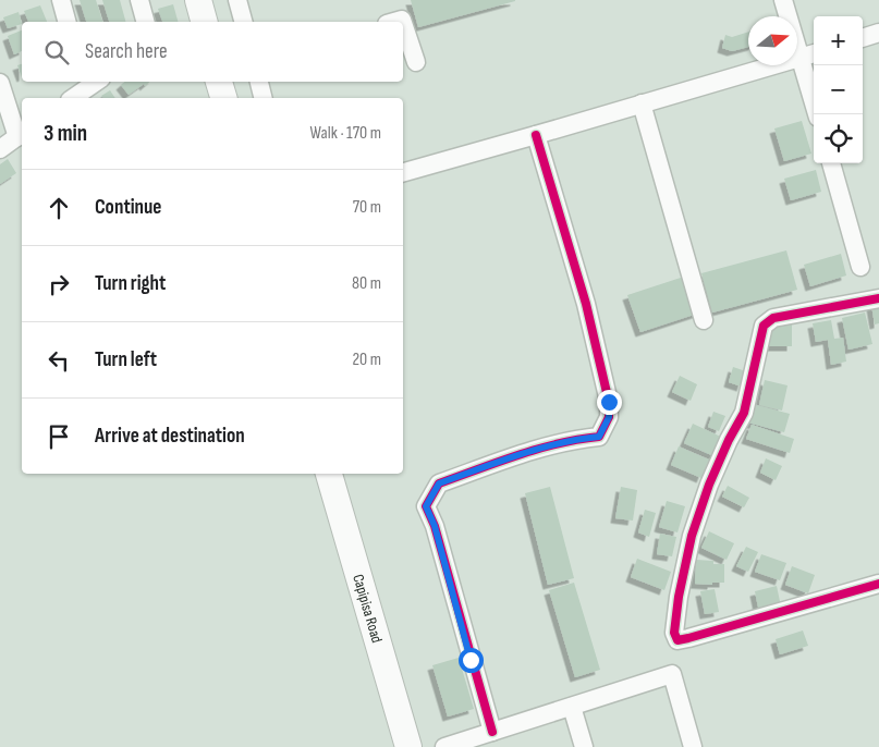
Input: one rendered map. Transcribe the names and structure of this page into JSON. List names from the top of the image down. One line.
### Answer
{"streets":{"main road":["Capipisa Road"]},"north":"right","page":{"map_buttons":["+","−"],"search":"Search here","heading":["3 min","Walk · 170 m"],"list":[["Continue","70 m"],["Turn right","80 m"],["Turn left","20 m"],"Arrive at destination"]}}
